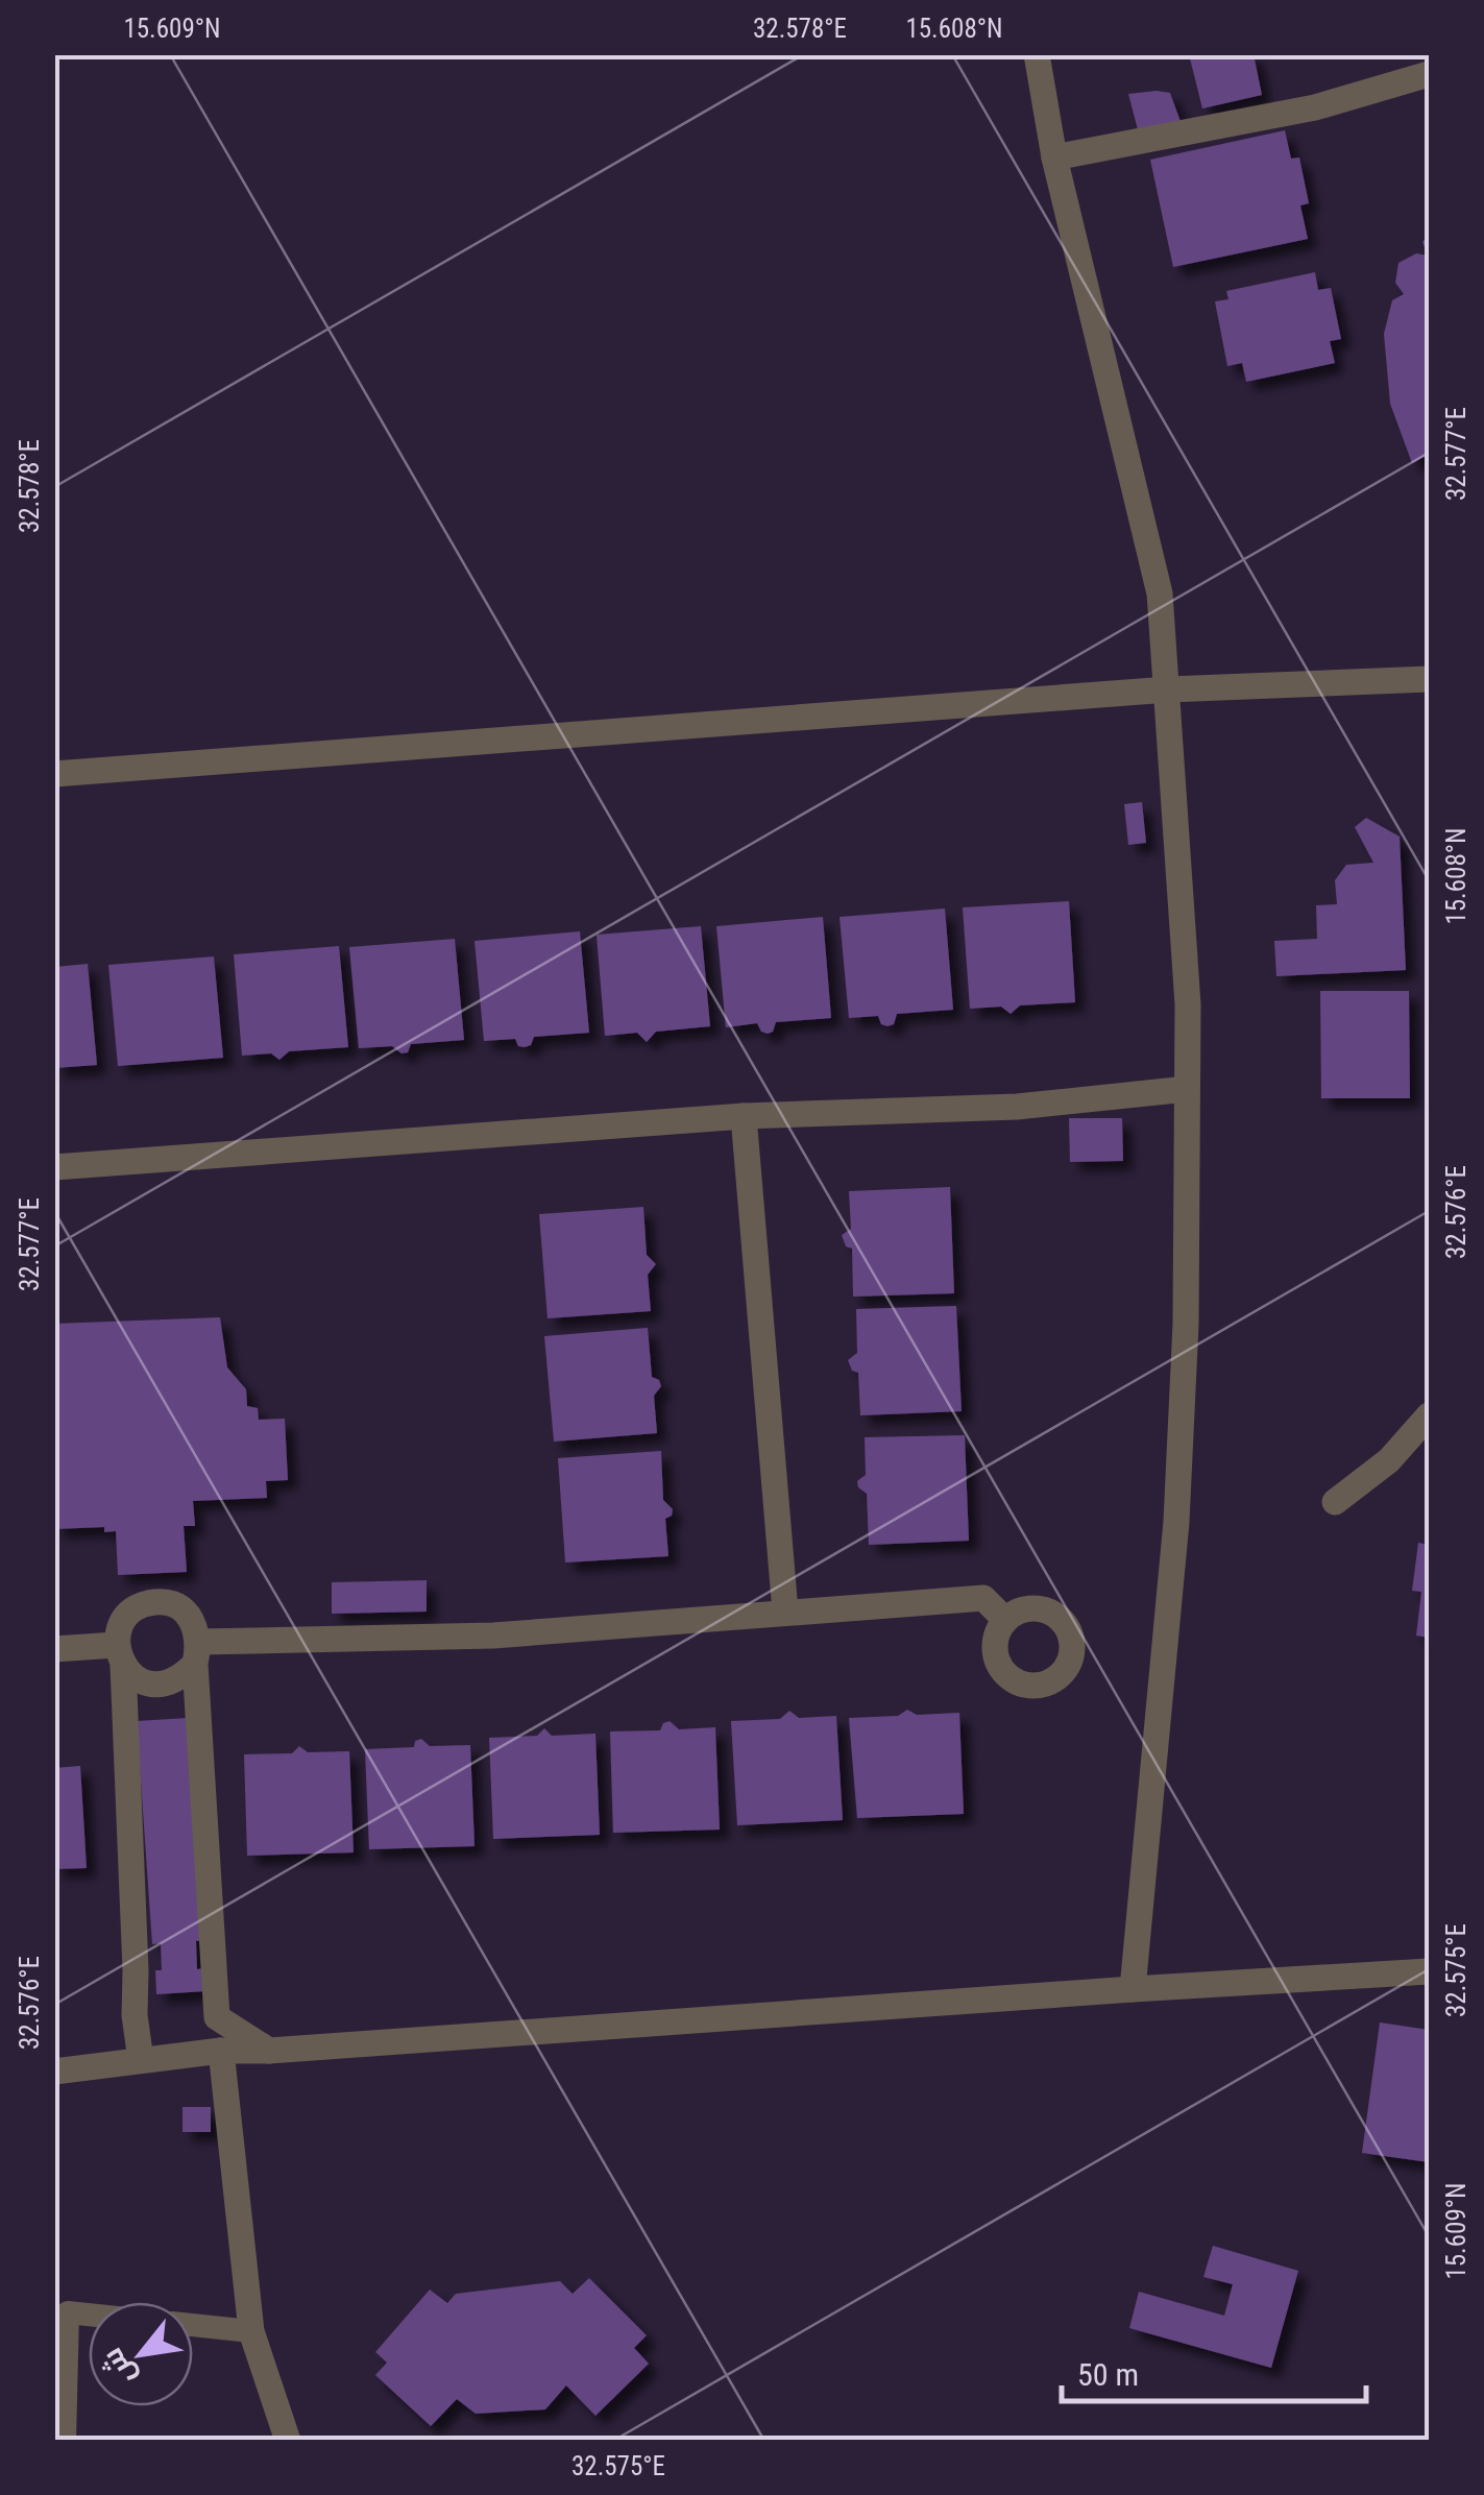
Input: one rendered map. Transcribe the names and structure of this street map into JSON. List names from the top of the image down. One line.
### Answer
{"scale_bar":"50 m","north":"bottom left","coordinates":["15.609°N","32.578°E","15.608°N","32.577°E","32.576°E","32.575°E"]}
